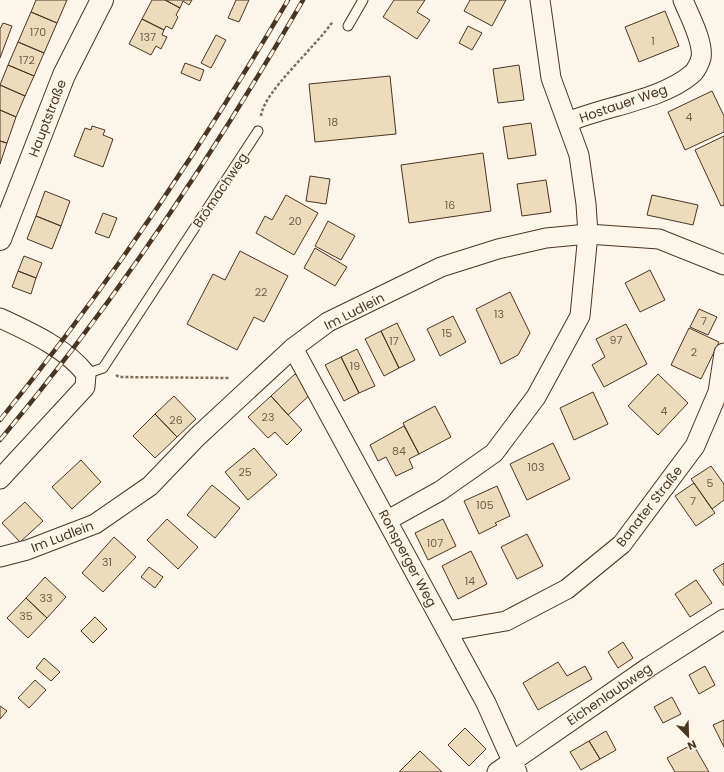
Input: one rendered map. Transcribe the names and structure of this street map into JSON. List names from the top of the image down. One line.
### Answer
{"streets":{"street":["Hostauer Weg","Hauptstraße","Brömachweg","Im Ludlein","Banater Straße","Ronsperger Weg","Eichenlaubweg"]},"crossings":[["Im Ludlein","Ronsperger Weg"],["Banater Straße","Ronsperger Weg"],["Ronsperger Weg","Eichenlaubweg"]],"house_numbers":["170","137","1","172","4","18","16","20","22","13","7","15","97","17","2","19","4","23","26","84","103","25","5","7","105","107","31","14","33","35"],"north":"bottom right"}
